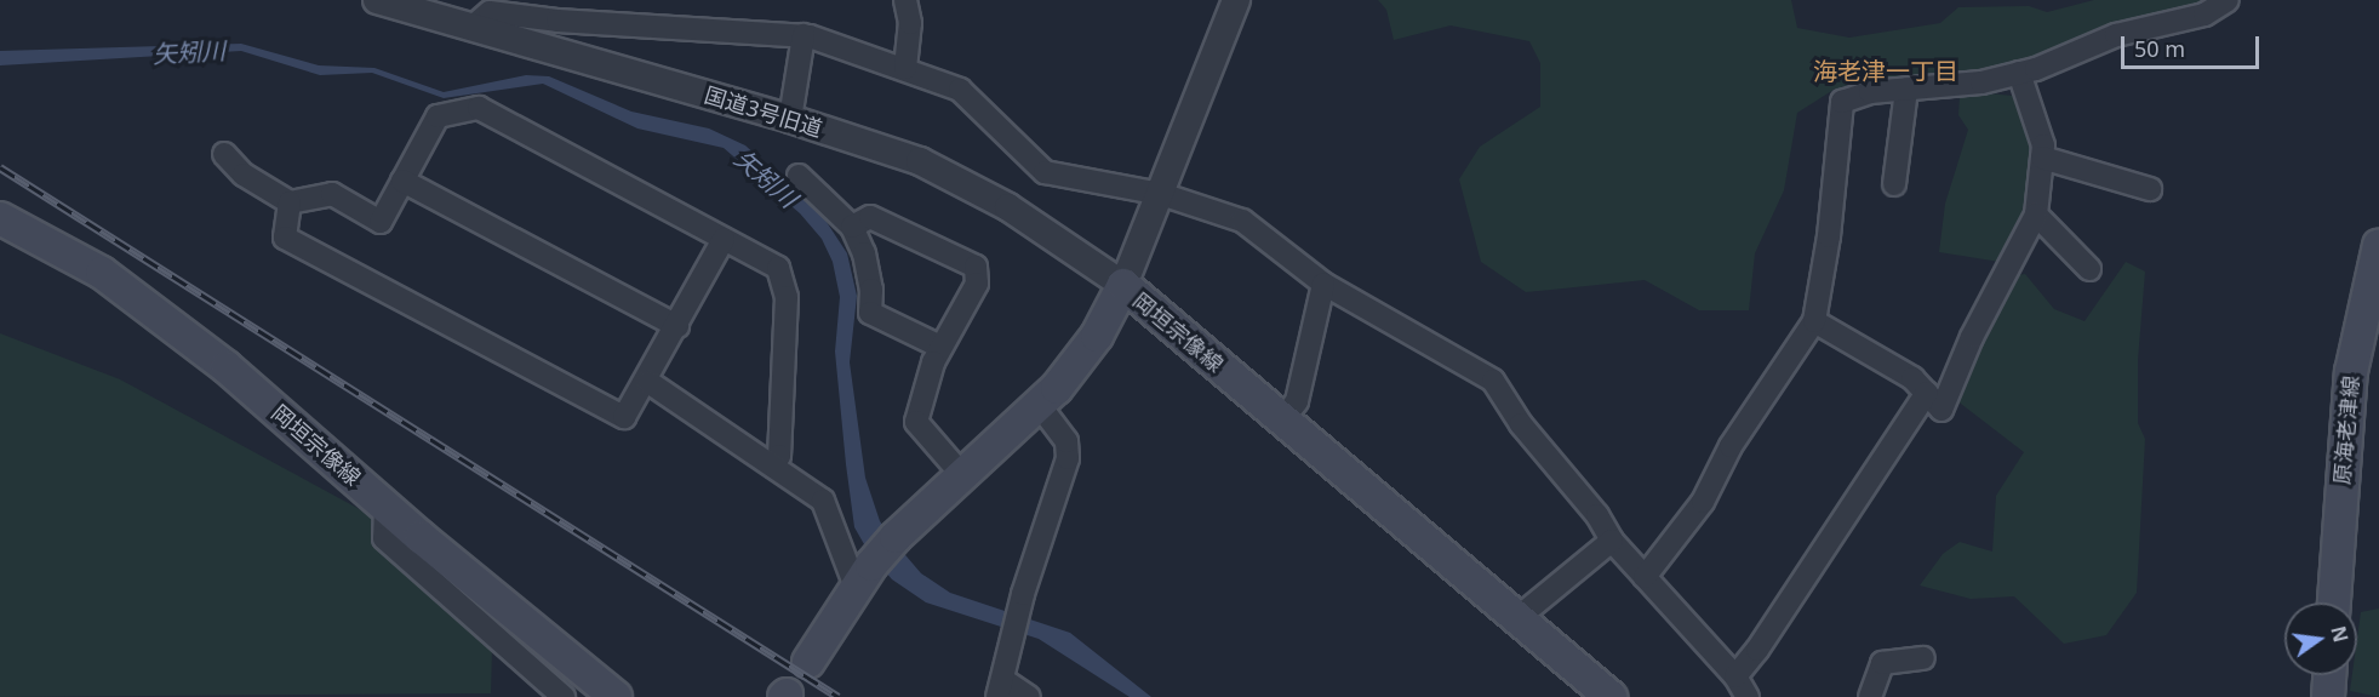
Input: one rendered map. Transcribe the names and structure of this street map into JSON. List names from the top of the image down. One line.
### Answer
{"streets":{"main road":["岡垣宗像線","原海老津線"],"street":["国道3号旧道"]},"crossings":[["国道3号旧道","岡垣宗像線"]],"districts":["海老津一丁目"],"water":["矢矧川"],"scale_bar":"50 m","north":"right"}
